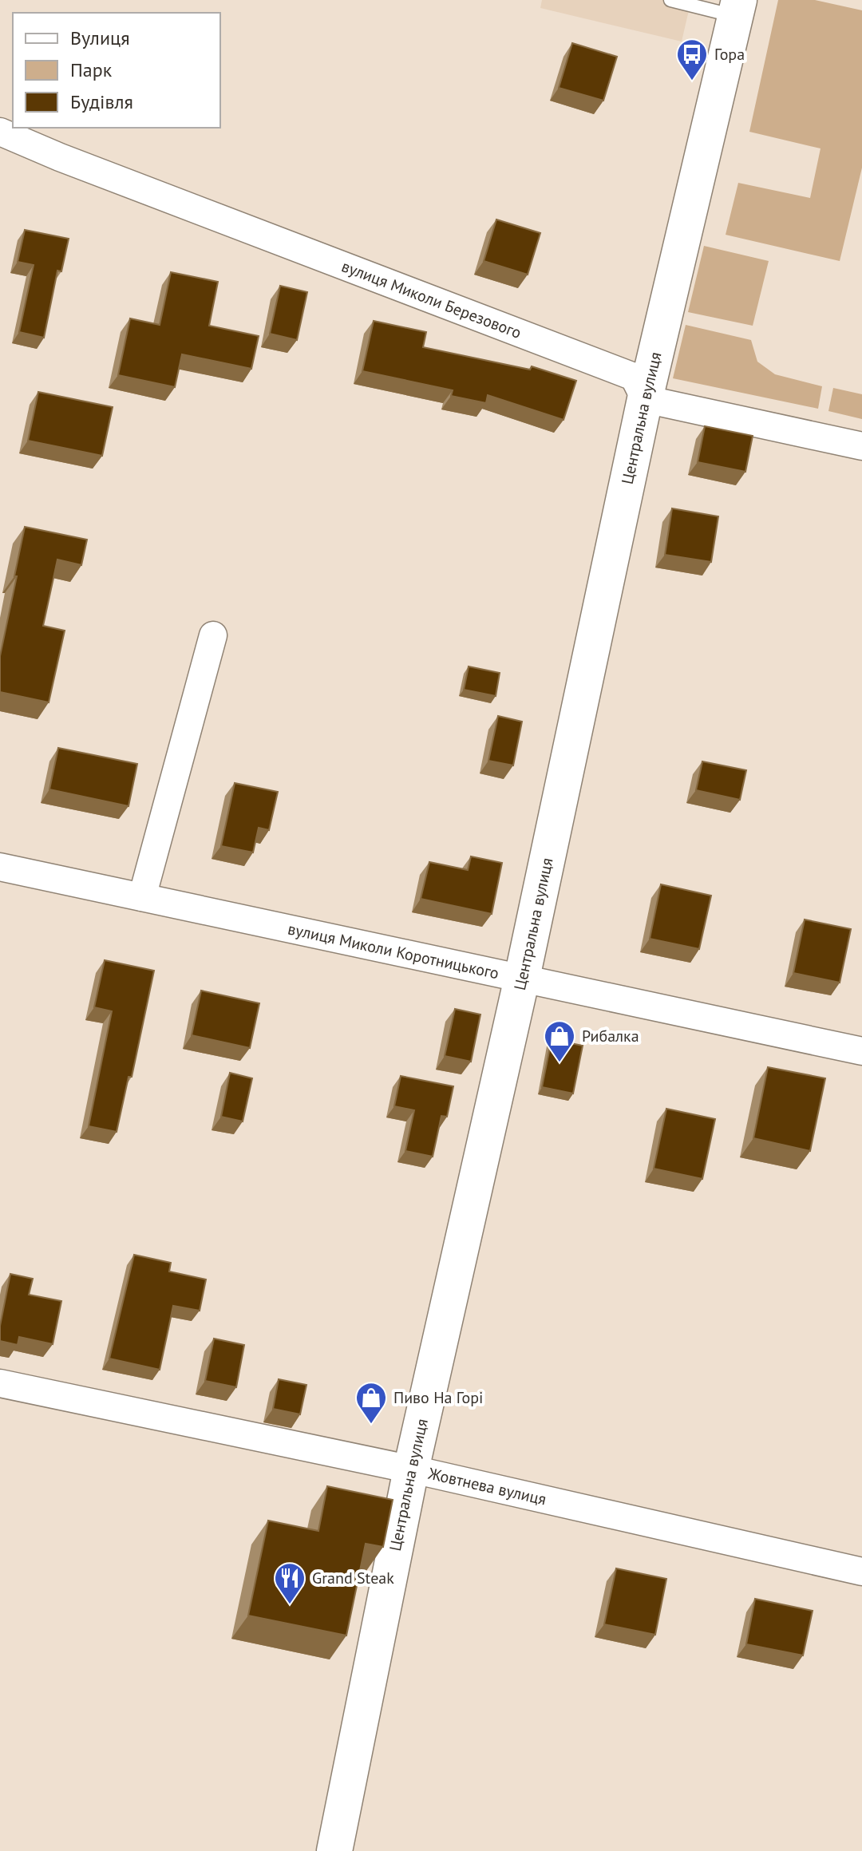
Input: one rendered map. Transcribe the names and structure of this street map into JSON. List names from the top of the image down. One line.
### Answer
{"streets":{"main road":["Центральна вулиця"],"street":["вулиця Миколи Березового","вулиця Миколи Коротницького","Жовтнева вулиця"]},"crossings":[["вулиця Миколи Березового","Центральна вулиця"],["Центральна вулиця","вулиця Миколи Коротницького"],["Центральна вулиця","Жовтнева вулиця"]],"places":{"bus stop":["Гора"],"shop":["Рибалка","Пиво На Горі"],"restaurant":["Grand Steak"]},"legend":["Вулиця","Парк","Будівля"]}
